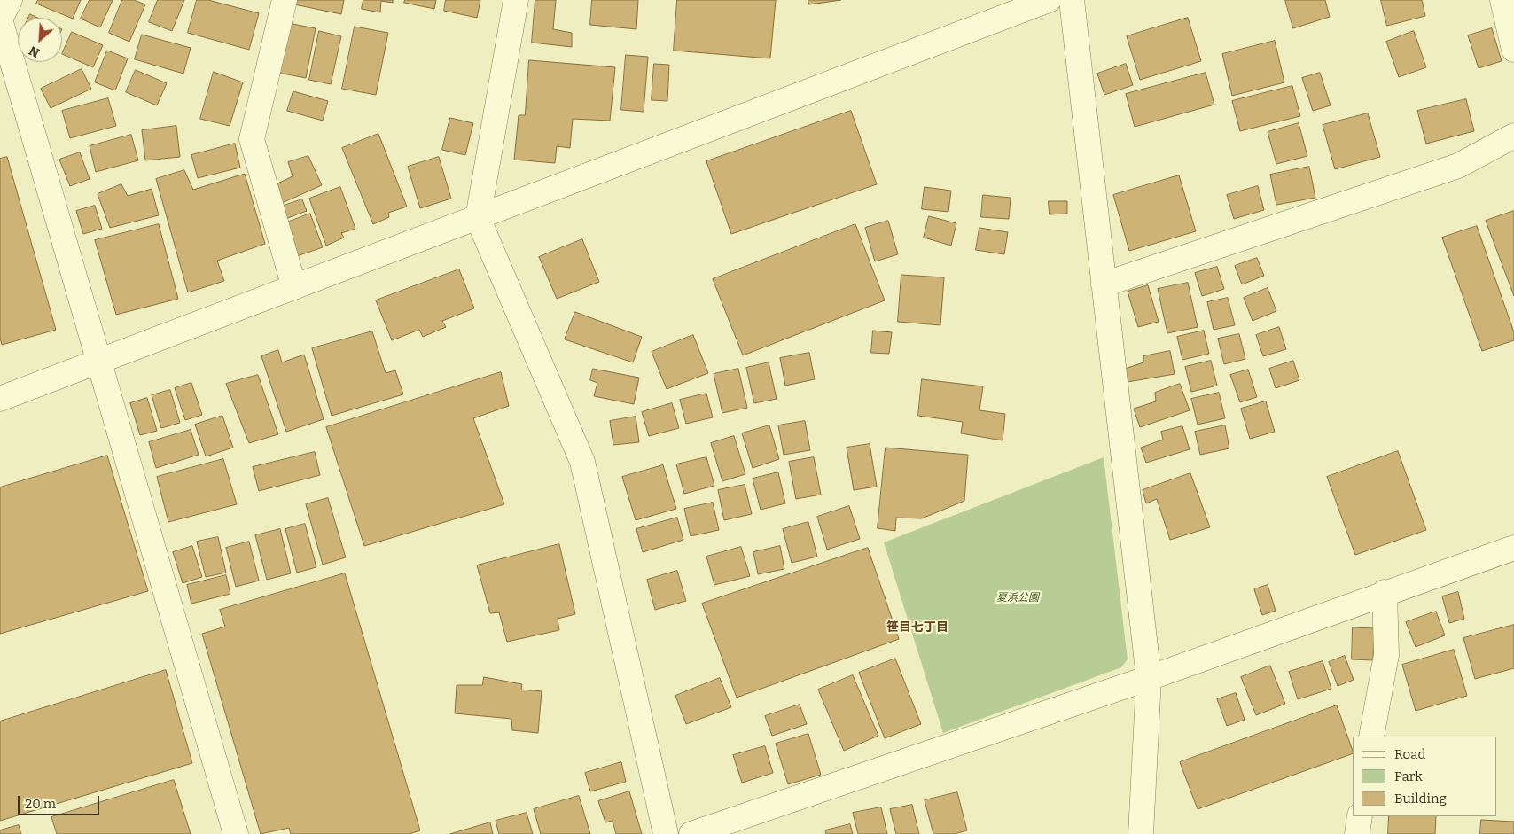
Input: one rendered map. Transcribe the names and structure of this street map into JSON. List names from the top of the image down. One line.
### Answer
{"districts":["笹目七丁目"],"parks":["夏浜公園"],"legend":["Road","Park","Building"],"scale_bar":"20 m","north":"bottom left"}
